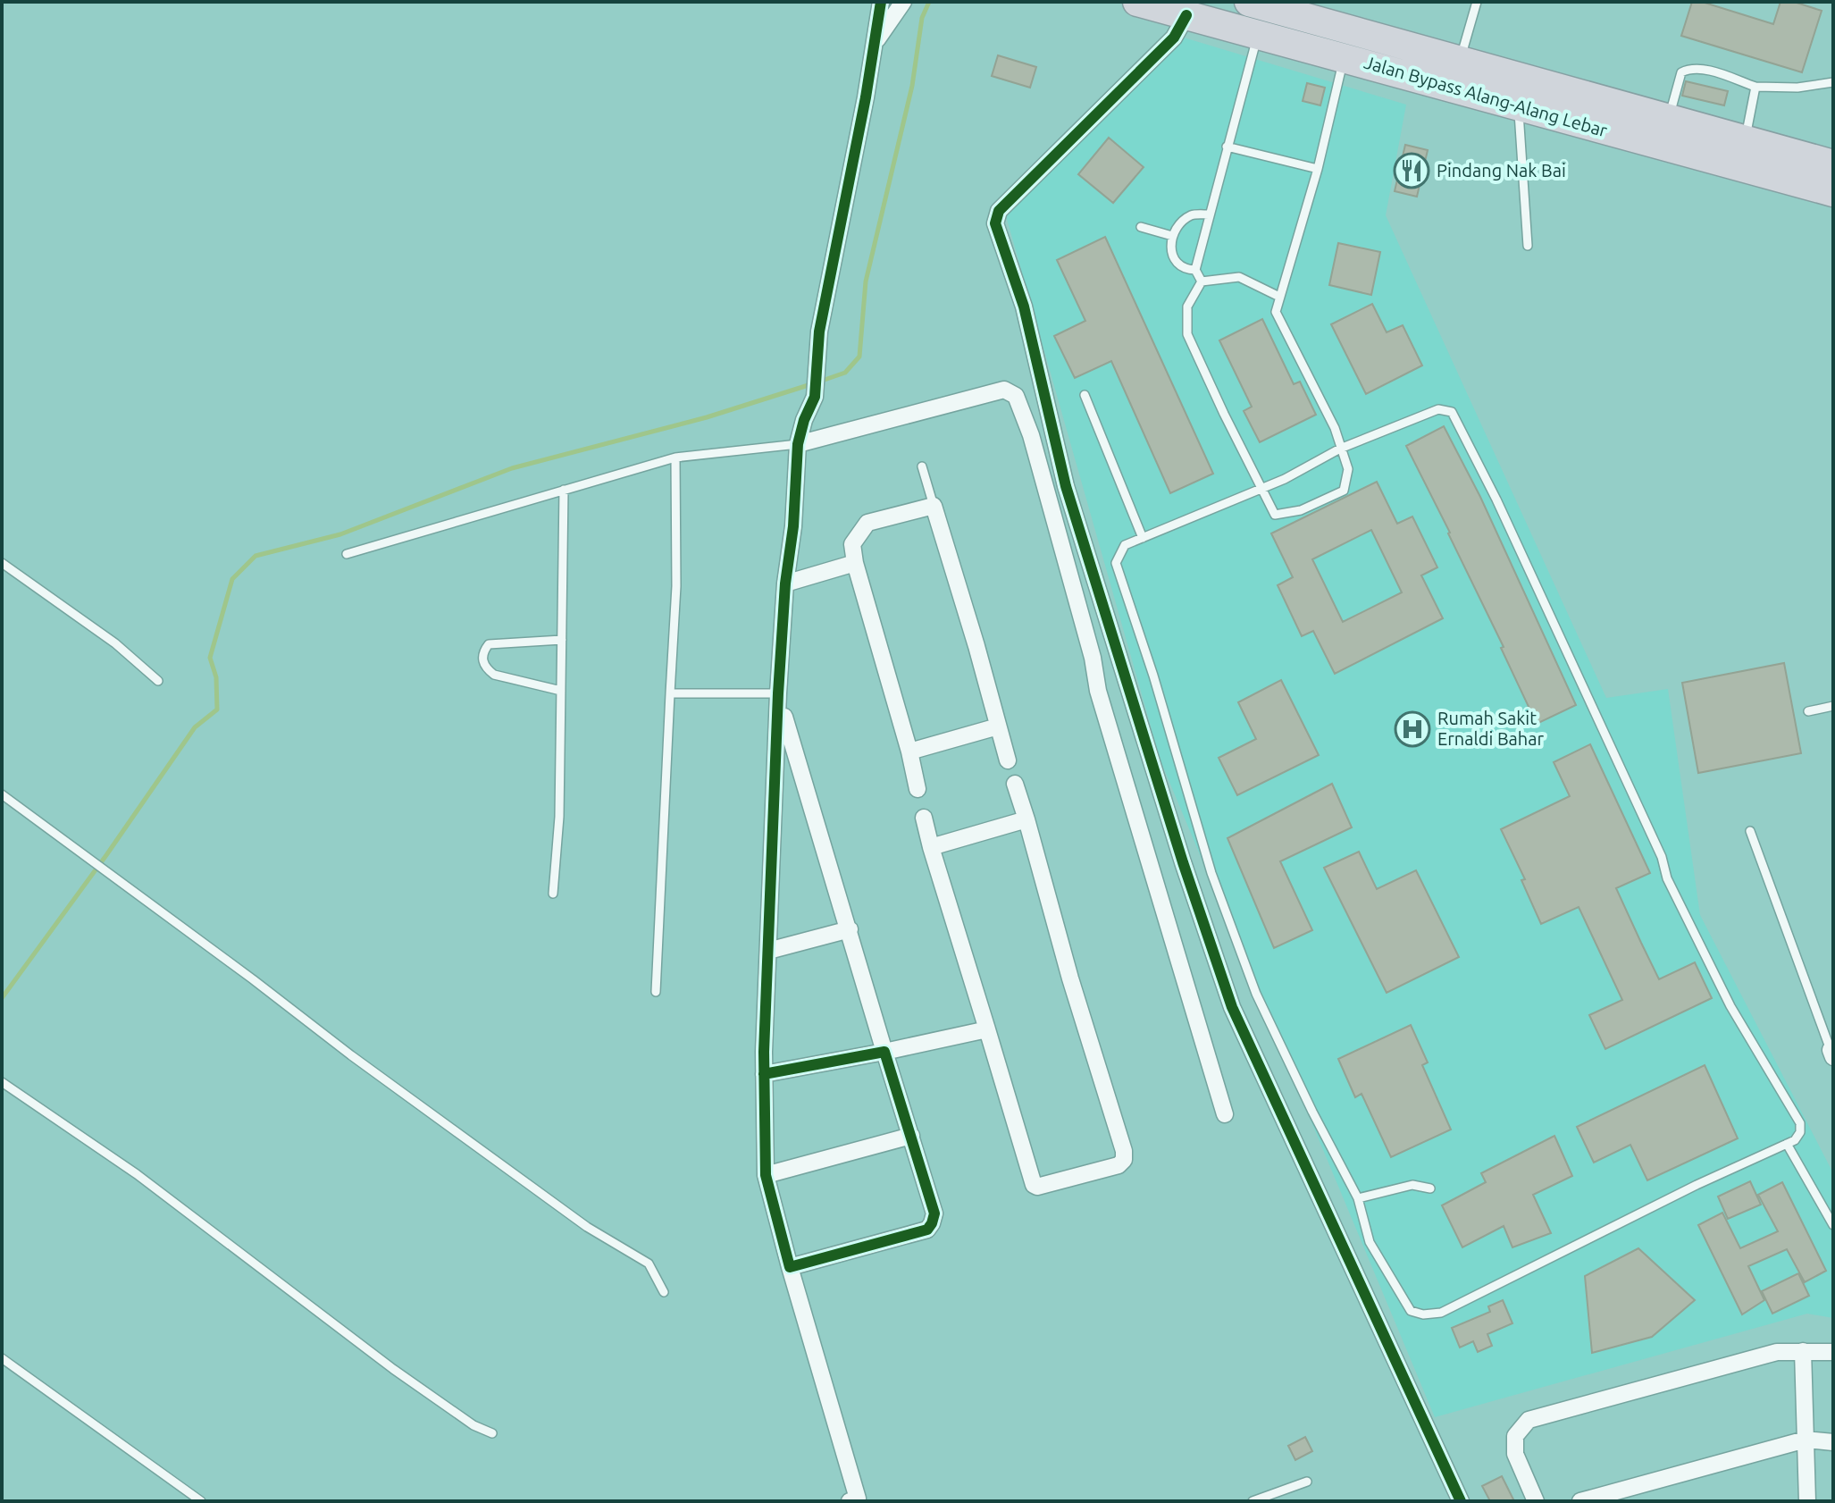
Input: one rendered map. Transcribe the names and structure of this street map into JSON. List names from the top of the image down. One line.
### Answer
{"streets":{"highway":["Jalan Bypass Alang-Alang Lebar"]},"places":{"restaurant":["Pindang Nak Bai"],"hospital":["Rumah Sakit Ernaldi Bahar"]}}
